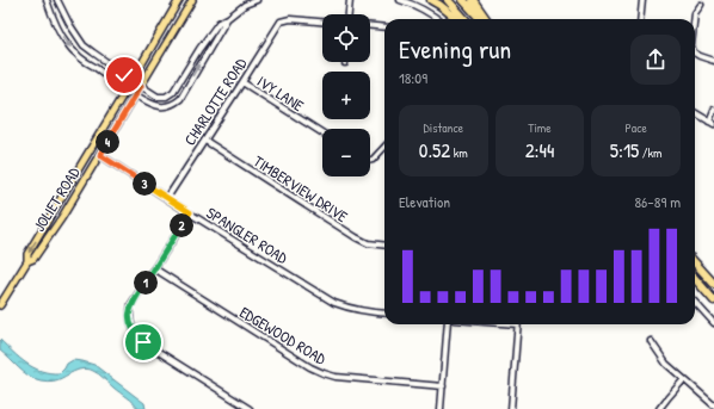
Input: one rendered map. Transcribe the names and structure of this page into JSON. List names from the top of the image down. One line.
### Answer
{"streets":{"main road":["JOLIET ROAD"],"street":["IVY LANE","CHARLOTTE ROAD","TIMBERVIEW DRIVE","SPANGLER ROAD","EDGEWOOD ROAD"]},"crossings":[["IVY LANE","CHARLOTTE ROAD"],["CHARLOTTE ROAD","TIMBERVIEW DRIVE"],["CHARLOTTE ROAD","SPANGLER ROAD"],["JOLIET ROAD","SPANGLER ROAD"]],"page":{"map_buttons":["+","−"],"heading":["Evening run","18:09"],"stats":[["Distance","0.52 km"],["Time","2:44"],["Pace","5:15 /km"]],"pins":["4","3","2","1"],"chart":["Elevation","86–89 m"]}}
